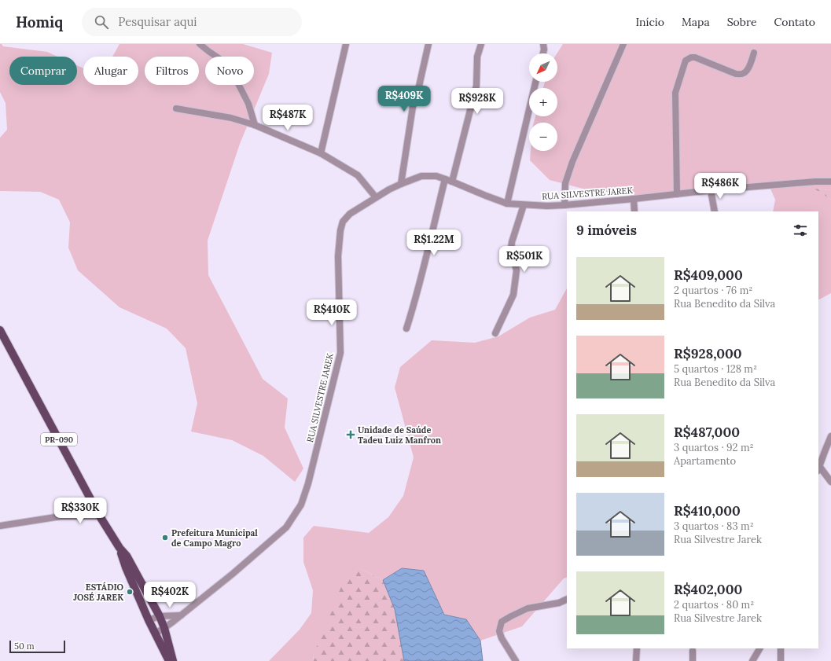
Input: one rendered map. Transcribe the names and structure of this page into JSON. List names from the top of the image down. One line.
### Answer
{"streets":{"main road":["PR-090"],"street":["RUA SILVESTRE JAREK"]},"crossings":[["RUA SILVESTRE JAREK","PR-090"]],"places":{"health":["Unidade de Saúde Tadeu Luiz Manfron"],"other":["Prefeitura Municipal de Campo Magro","ESTÁDIO JOSÉ JAREK"]},"scale_bar":"50 m","north":"bottom left","page":{"header":"Homiq","search":"Pesquisar aqui","nav":["Início","Mapa","Sobre","Contato"],"map_buttons":["+","−"],"chip":["Comprar","Alugar","Filtros","Novo"],"price":["R$409K","R$928K","R$487K","R$486K","R$1.22M","R$501K","R$410K","R$330K","R$402K"],"heading":"9 imóveis","list":[{"name":"R$409,000","note":"2 quartos · 76 m² · Rua Benedito da Silva"},{"name":"R$928,000","note":"5 quartos · 128 m² · Rua Benedito da Silva"},{"name":"R$487,000","note":"3 quartos · 92 m² · Apartamento"},{"name":"R$410,000","note":"3 quartos · 83 m² · Rua Silvestre Jarek"},{"name":"R$402,000","note":"2 quartos · 80 m² · Rua Silvestre Jarek"}],"scale":"50 m"}}
